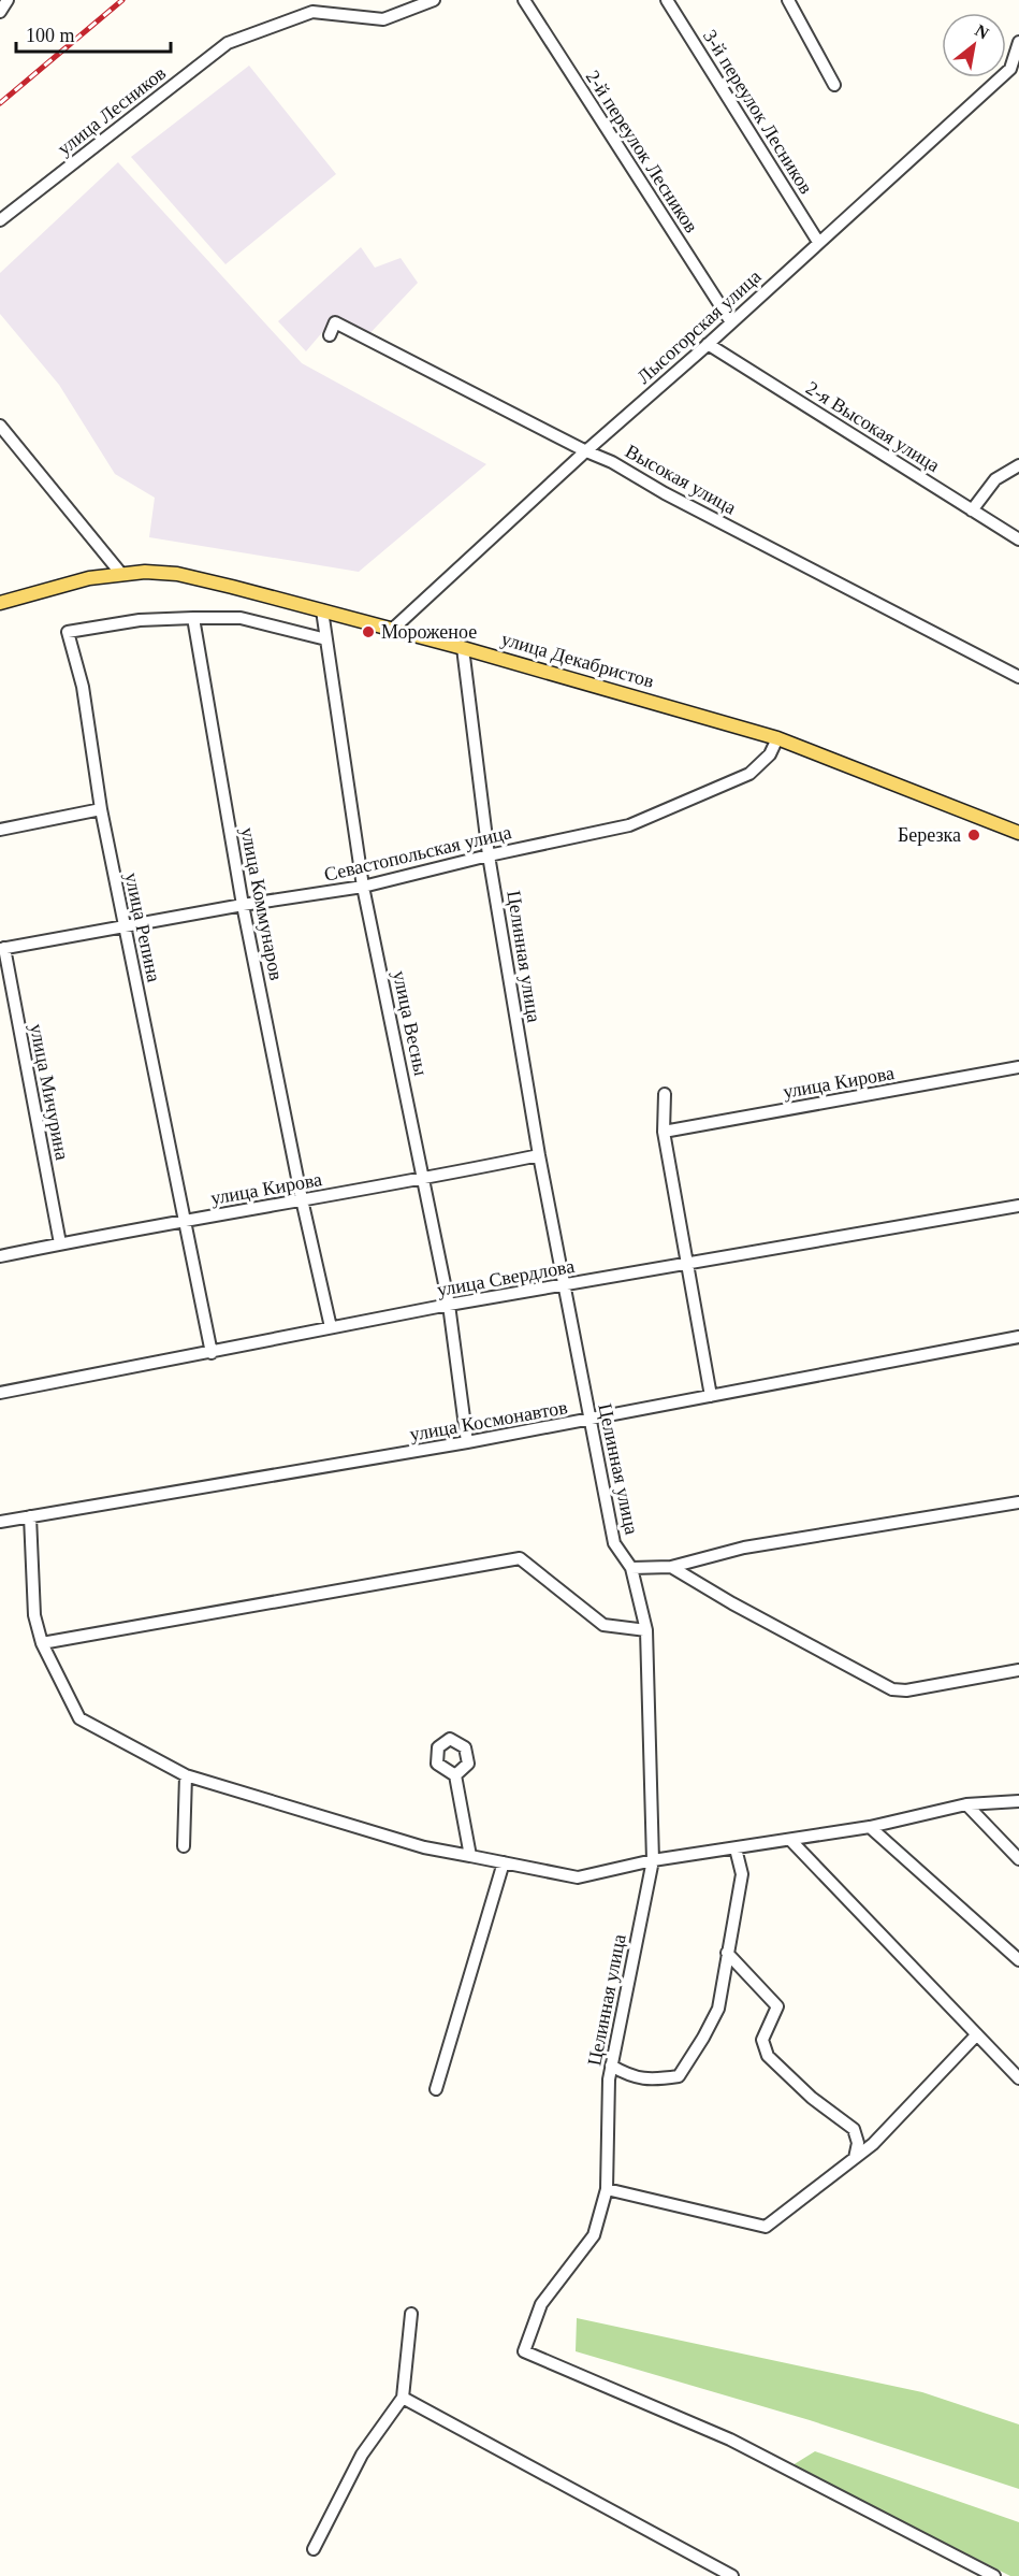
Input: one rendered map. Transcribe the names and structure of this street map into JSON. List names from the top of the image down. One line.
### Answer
{"streets":{"main road":["улица Декабристов"],"street":["улица Лесников","3-й переулок Лесников","2-й переулок Лесников","Лысогорская улица","2-я Высокая улица","Высокая улица","Севастопольская улица","улица Коммунаров","улица Репина","Целинная улица","улица Весны","улица Кирова","улица Мичурина","улица Свердлова","улица Космонавтов"]},"crossings":[["3-й переулок Лесников","Лысогорская улица"],["2-й переулок Лесников","Лысогорская улица"],["Лысогорская улица","2-я Высокая улица"],["Лысогорская улица","Высокая улица"],["Лысогорская улица","улица Декабристов"],["улица Декабристов","Севастопольская улица"],["улица Декабристов","Целинная улица"],["улица Декабристов","улица Весны"],["Севастопольская улица","улица Коммунаров"],["Севастопольская улица","улица Репина"],["Севастопольская улица","Целинная улица"],["Севастопольская улица","улица Весны"],["Севастопольская улица","улица Мичурина"],["улица Коммунаров","улица Репина"],["улица Коммунаров","улица Кирова"],["улица Коммунаров","улица Свердлова"],["улица Репина","улица Кирова"],["улица Репина","улица Свердлова"],["Целинная улица","улица Кирова"],["Целинная улица","улица Свердлова"],["Целинная улица","улица Космонавтов"],["улица Весны","улица Кирова"],["улица Весны","улица Свердлова"],["улица Весны","улица Космонавтов"],["улица Кирова","улица Мичурина"]],"places":["Мороженое","Березка"],"scale_bar":"100 m","north":"top right"}
